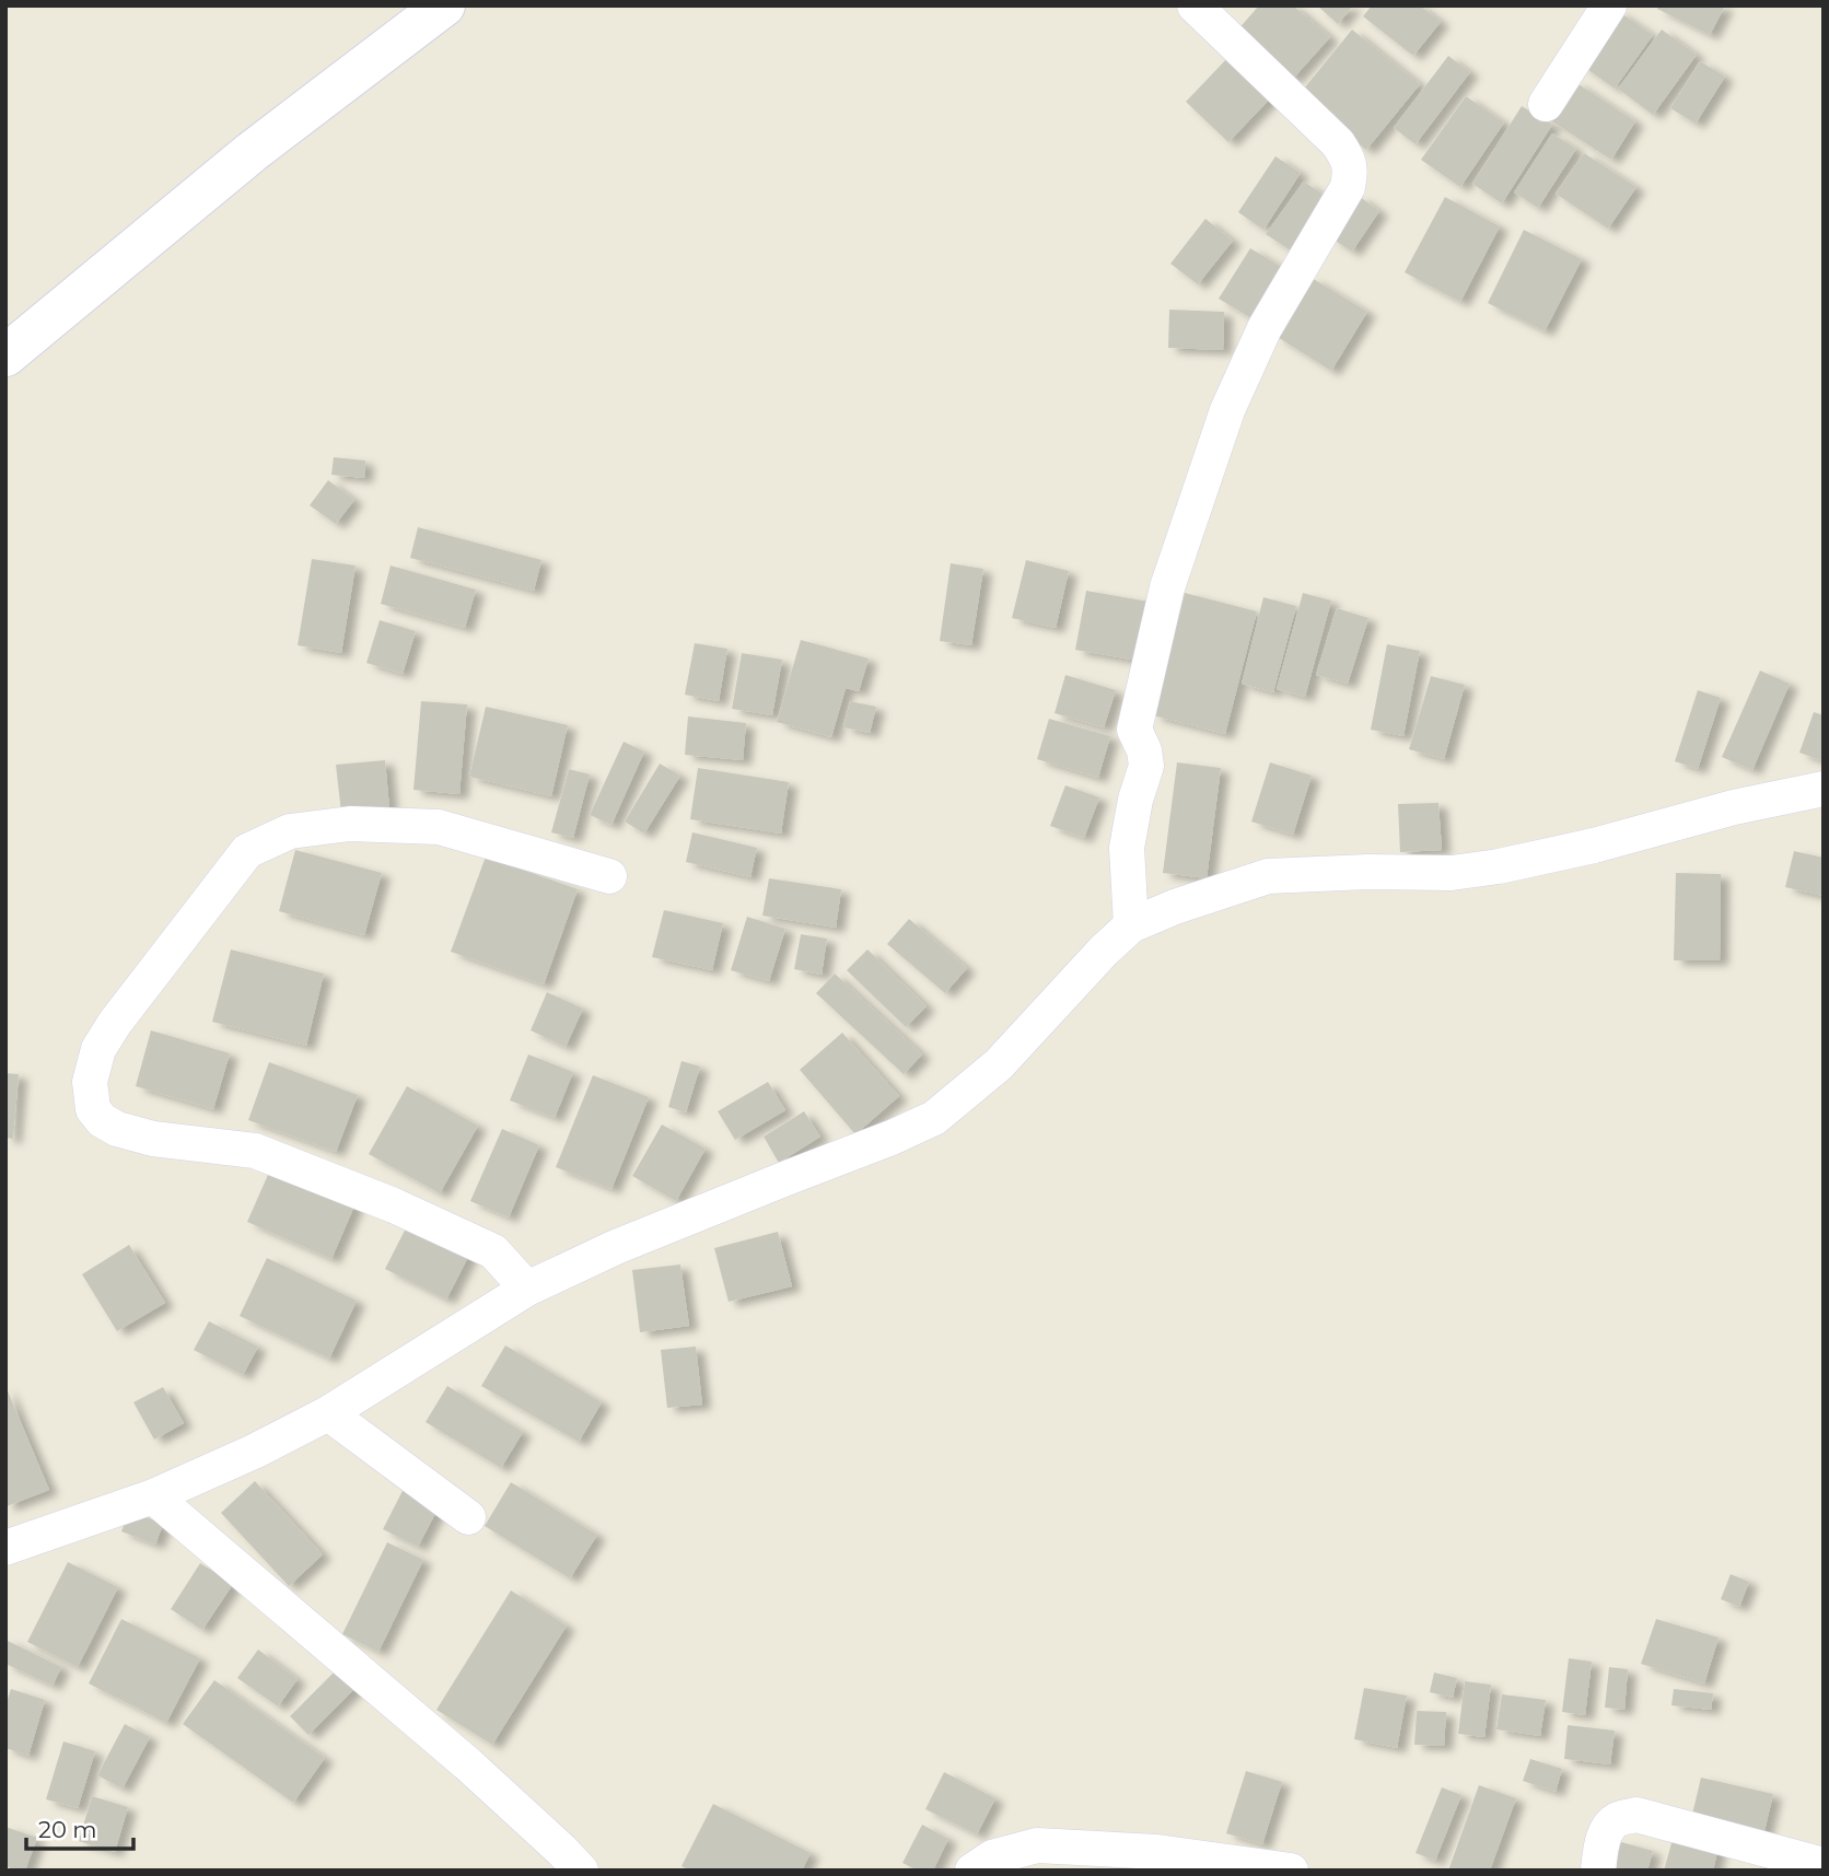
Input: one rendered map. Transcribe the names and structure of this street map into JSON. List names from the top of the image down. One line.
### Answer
{"scale_bar":"20 m"}
